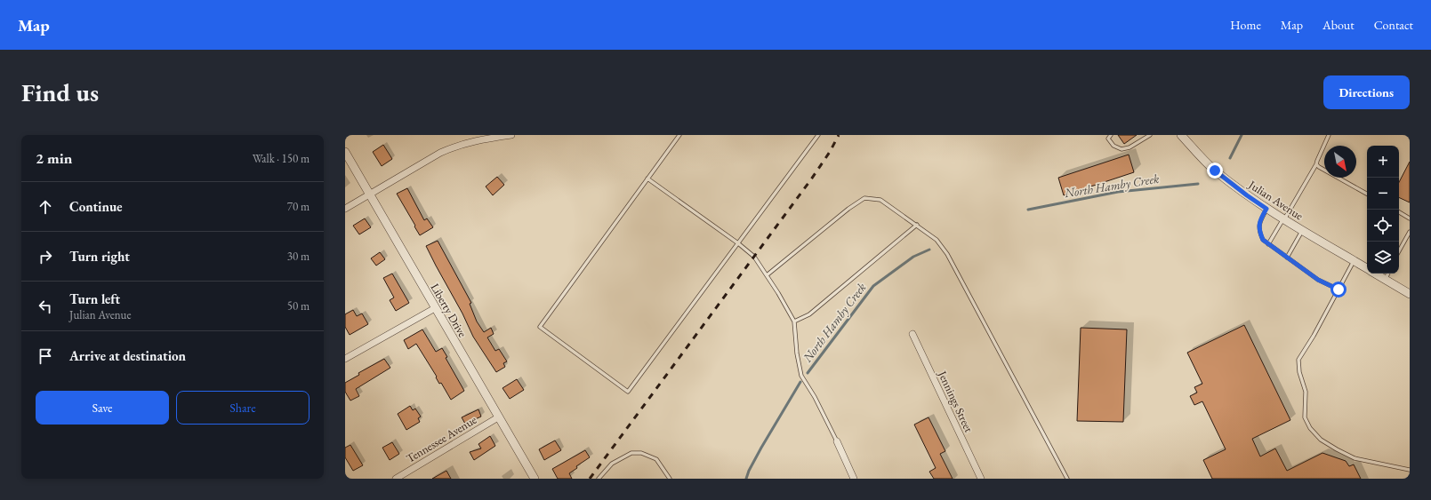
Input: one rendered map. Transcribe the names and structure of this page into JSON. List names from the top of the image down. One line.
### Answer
{"streets":{"street":["Julian Avenue","Liberty Drive","Jennings Street","Tennessee Avenue"]},"crossings":[["Liberty Drive","Tennessee Avenue"]],"water":["North Hamby Creek"],"north":"bottom right","page":{"header":"Map","nav":["Home","Map","About","Contact"],"buttons":["Directions",["Save","Share"]],"title":"Find us","heading":["2 min","Walk · 150 m"],"map_buttons":["+","−"],"list":[["Continue","70 m"],["Turn right","30 m"],["Turn left","Julian Avenue","50 m"],"Arrive at destination"]}}
